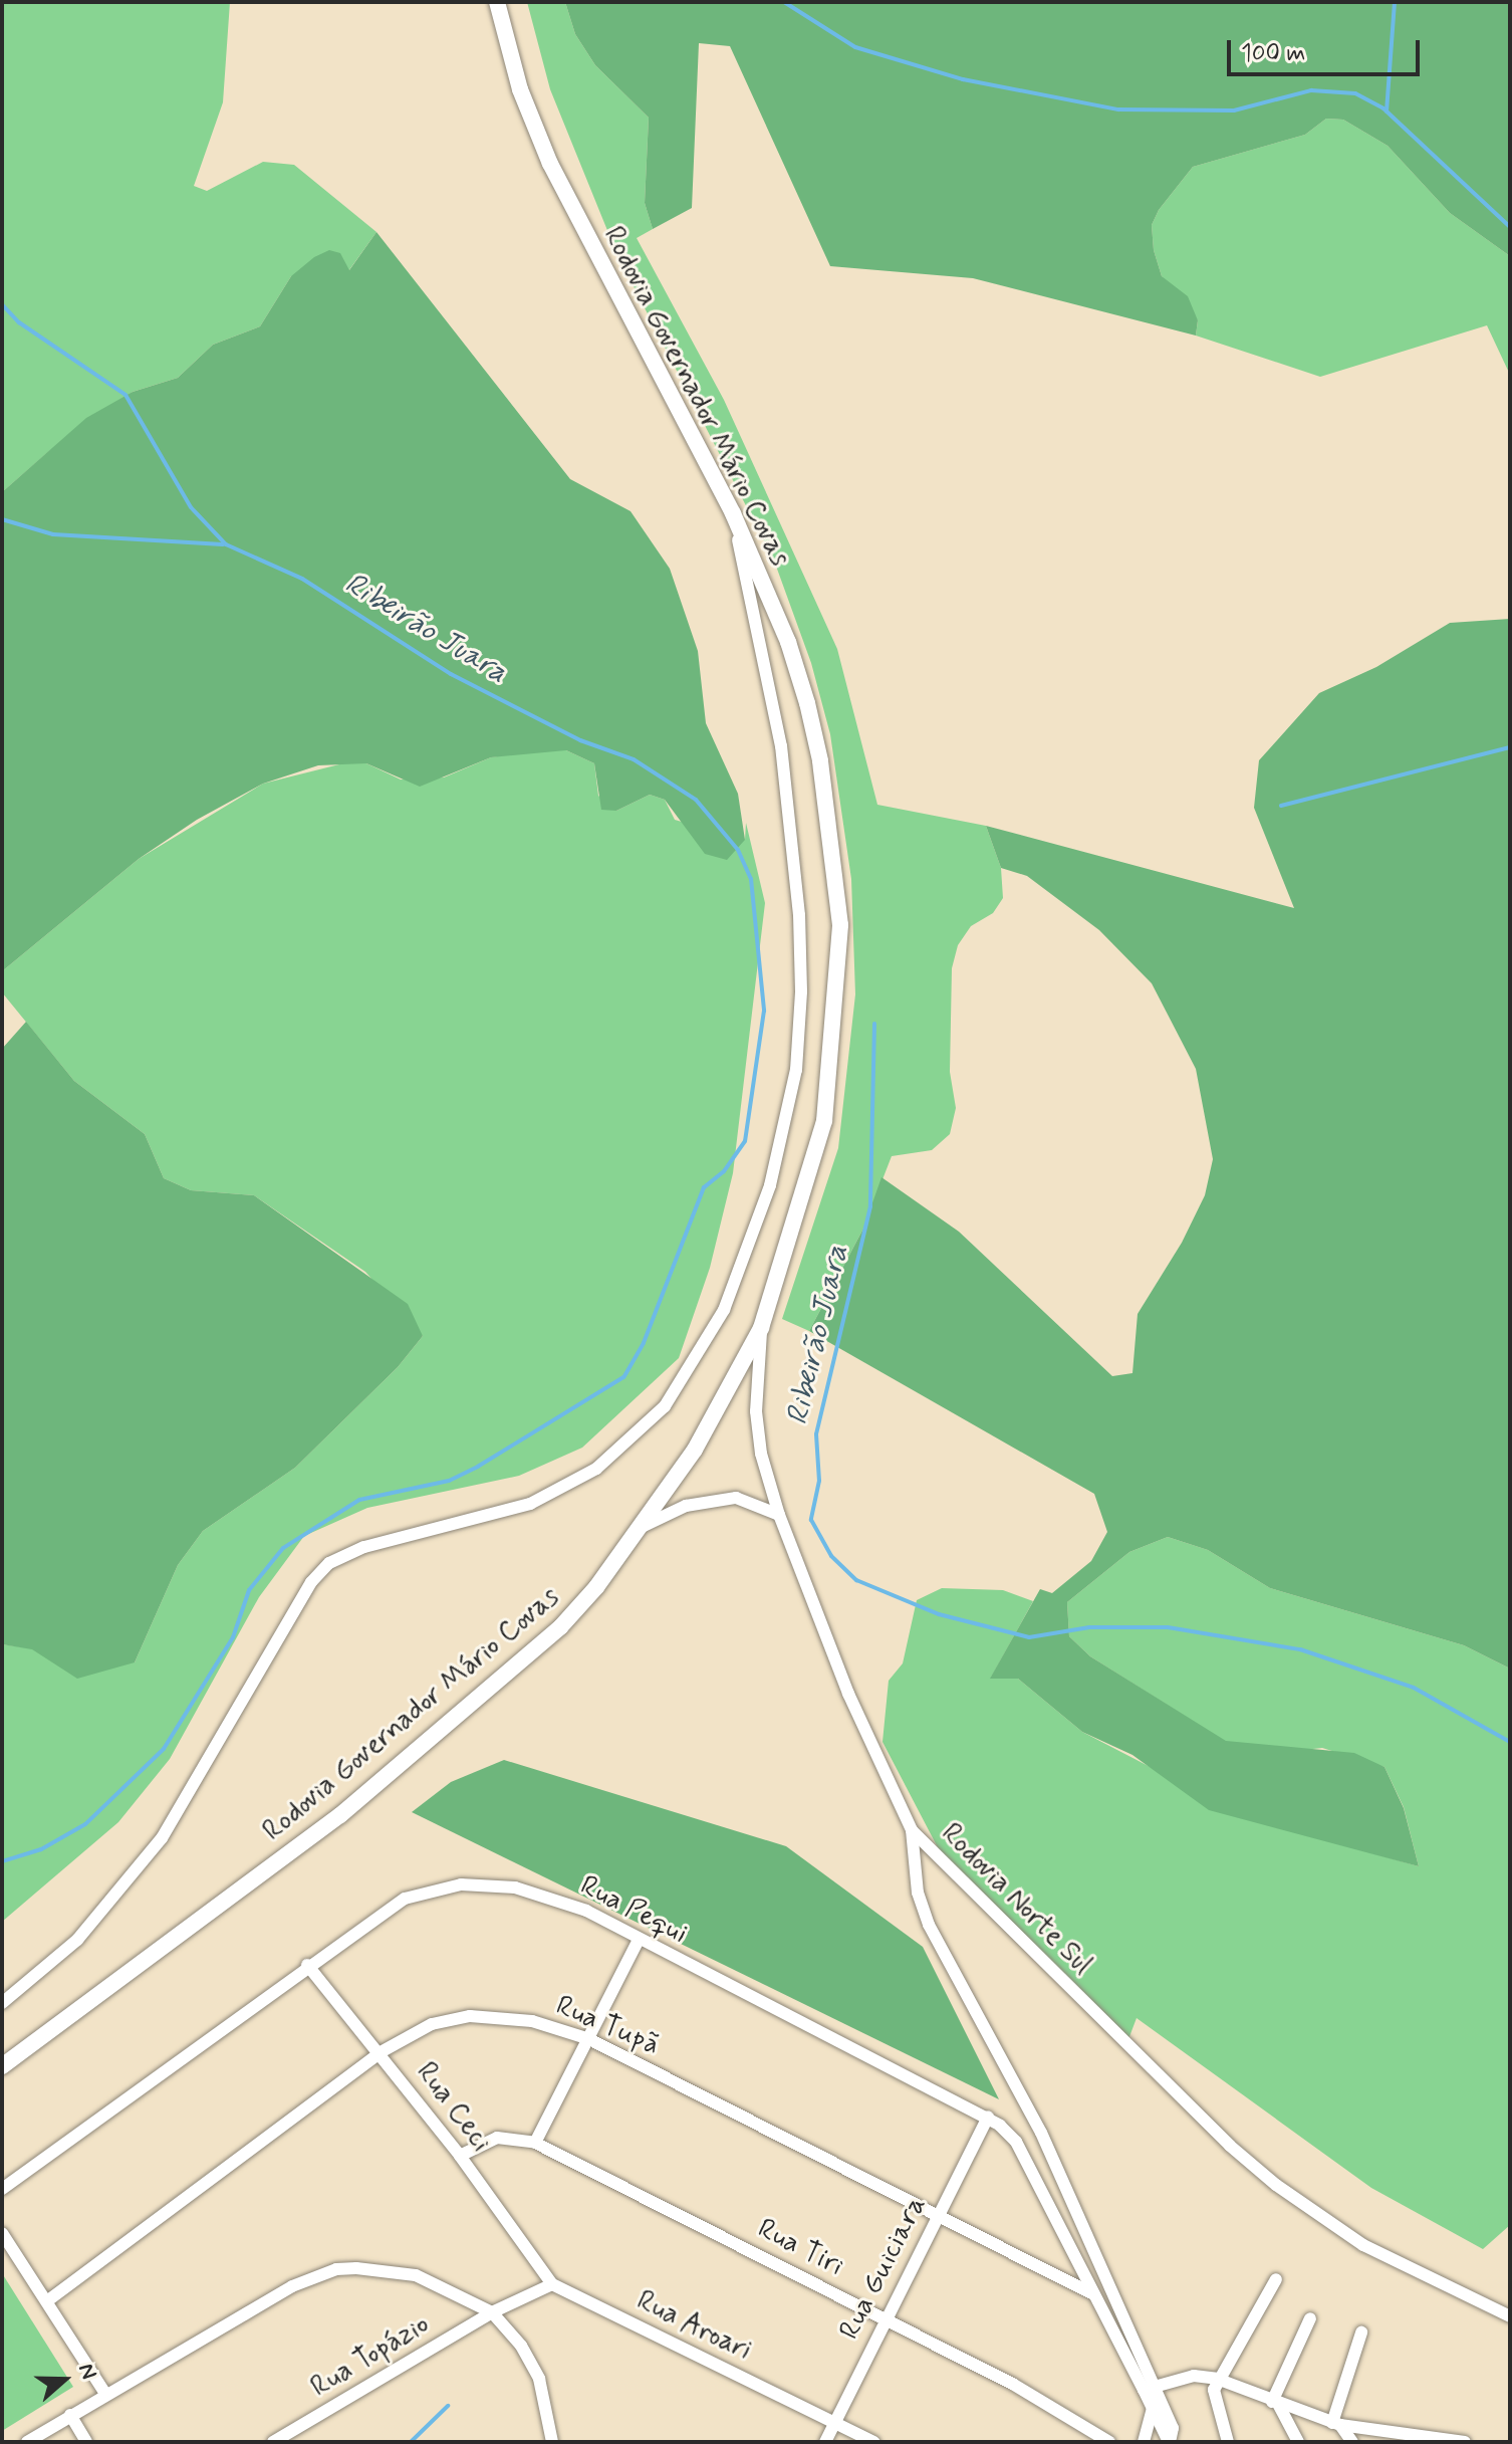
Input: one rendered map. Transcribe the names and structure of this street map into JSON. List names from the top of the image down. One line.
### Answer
{"streets":{"main road":["Rodovia Governador Mário Covas"],"street":["Rodovia Norte Sul","Rua Pequi","Rua Tupã","Rua Ceci","Rua Tiri","Rua Guiciara","Rua Aroari","Rua Topázio"]},"crossings":[["Rodovia Governador Mário Covas","Rodovia Norte Sul"],["Rua Pequi","Rua Tupã"],["Rua Pequi","Rua Ceci"],["Rua Pequi","Rua Guiciara"],["Rua Tupã","Rua Ceci"],["Rua Tupã","Rua Guiciara"],["Rua Ceci","Rua Tiri"],["Rua Ceci","Rua Aroari"],["Rua Tiri","Rua Guiciara"],["Rua Guiciara","Rua Aroari"]],"water":["Ribeirão Juara"],"scale_bar":"100 m","north":"right"}
